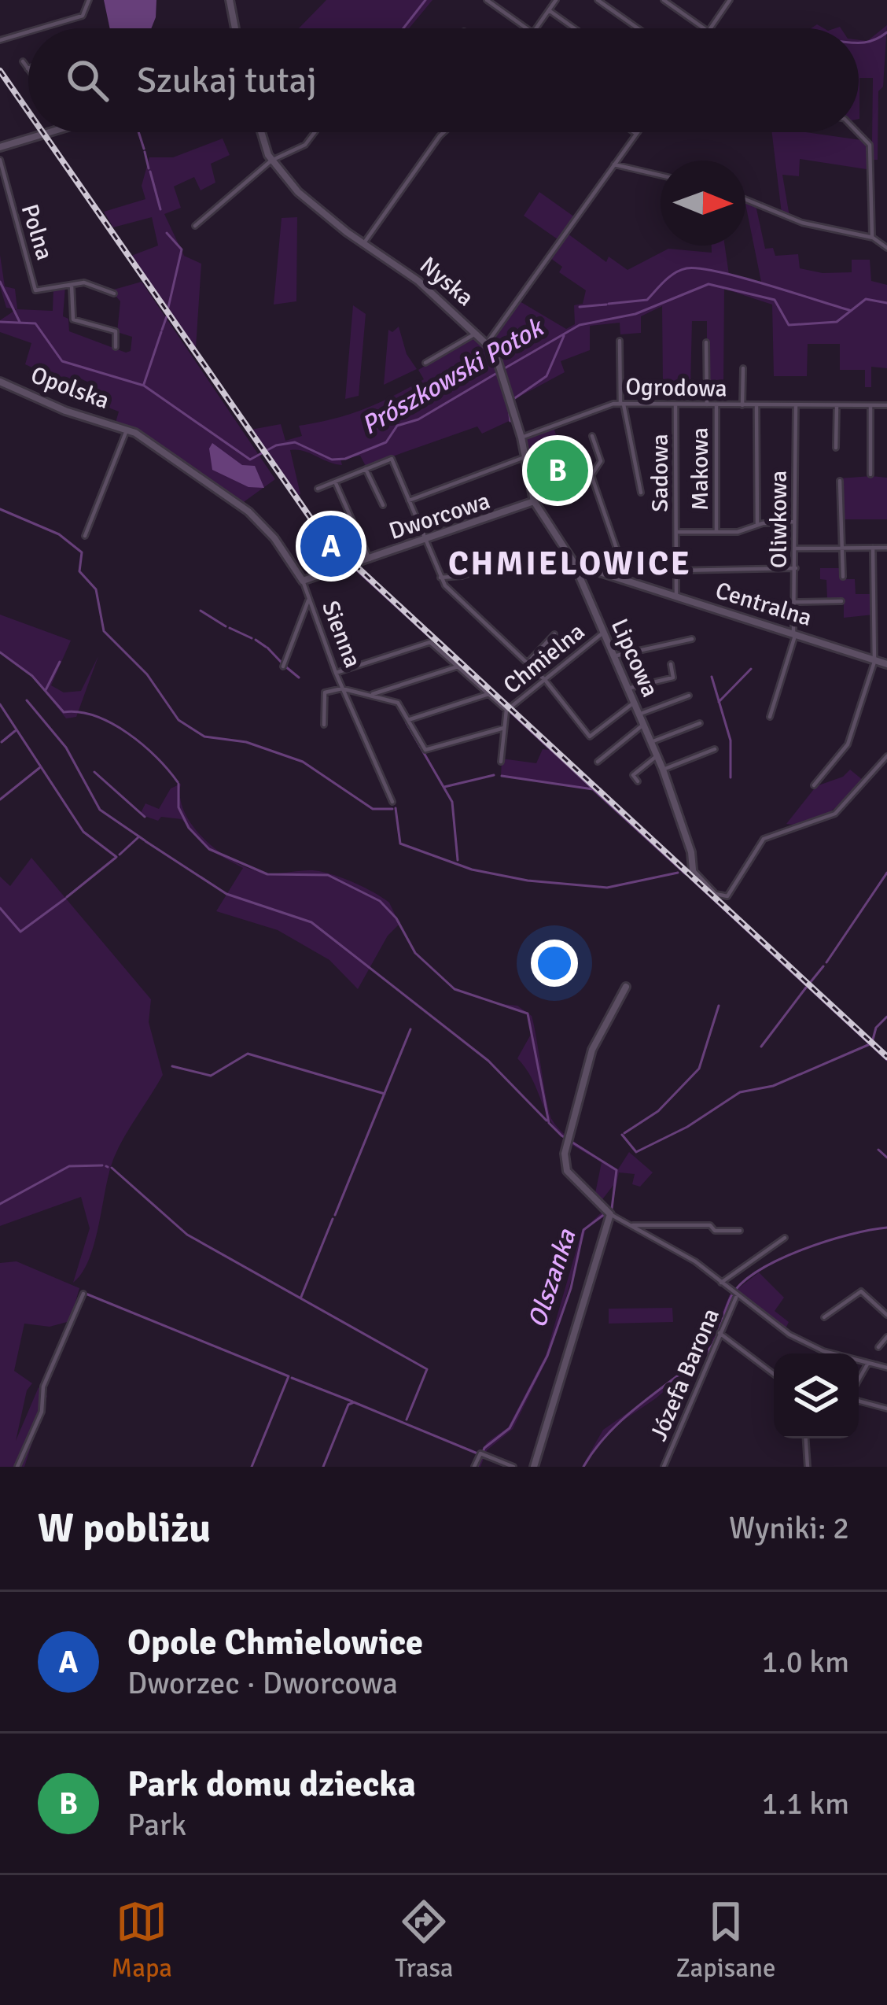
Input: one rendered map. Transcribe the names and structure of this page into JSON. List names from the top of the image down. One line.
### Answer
{"streets":{"street":["Polna","Nyska","Opolska","Ogrodowa","Makowa","Sadowa","Dworcowa","Oliwkowa","Centralna","Sienna","Lipcowa","Chmielna","Józefa Barona"]},"crossings":[["Nyska","Ogrodowa"],["Nyska","Dworcowa"],["Nyska","Centralna"],["Nyska","Lipcowa"],["Opolska","Sienna"],["Ogrodowa","Makowa"],["Ogrodowa","Sadowa"],["Ogrodowa","Oliwkowa"],["Sadowa","Centralna"],["Dworcowa","Sienna"],["Oliwkowa","Centralna"],["Centralna","Lipcowa"],["Lipcowa","Chmielna"]],"districts":["CHMIELOWICE"],"water":["Prószkowski Potok","Olszanka"],"north":"right","page":{"search":"Szukaj tutaj","pins":["B","A"],"heading":["W pobliżu","Wyniki: 2"],"list":[{"mark":"A","name":"Opole Chmielowice","note":"Dworzec · Dworcowa","value":"1.0 km"},{"mark":"B","name":"Park domu dziecka","note":"Park","value":"1.1 km"}],"nav":["Mapa","Trasa","Zapisane"]}}
